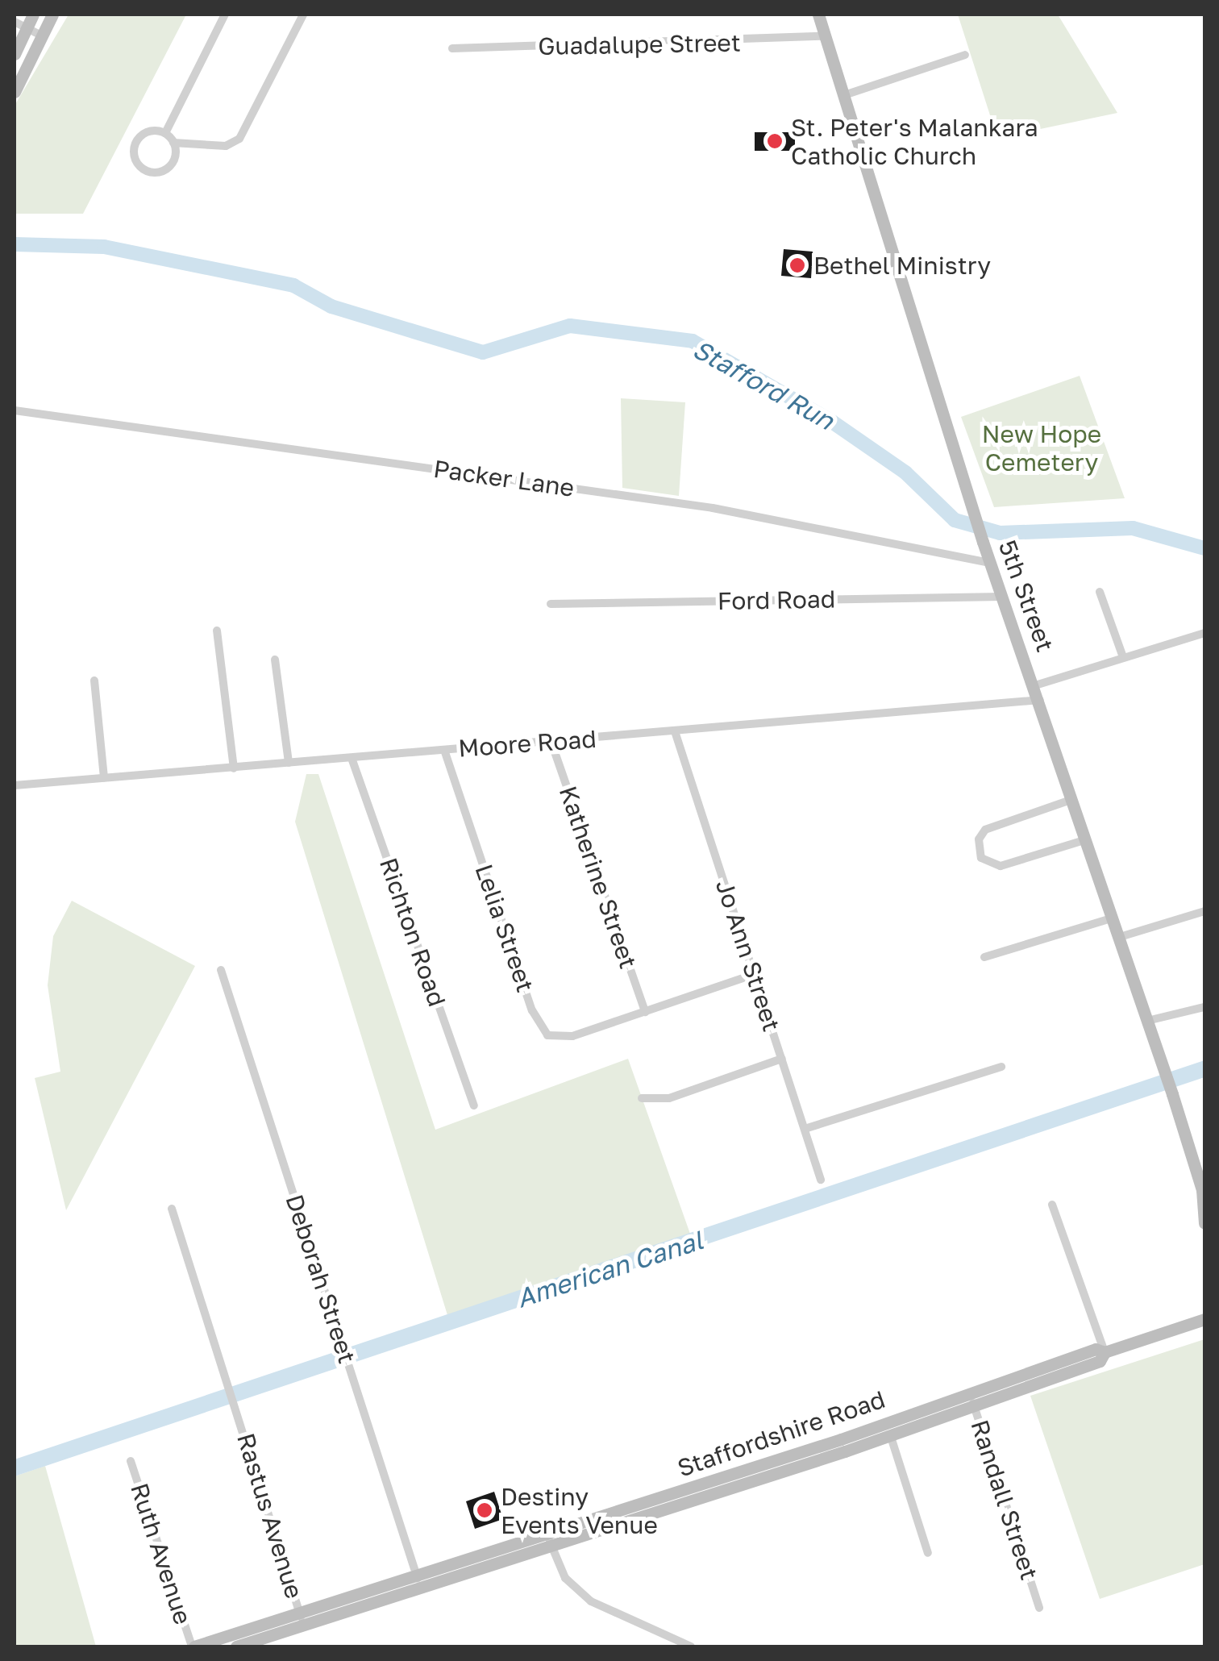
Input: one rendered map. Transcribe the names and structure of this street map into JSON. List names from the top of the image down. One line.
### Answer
{"streets":{"main road":["5th Street","Staffordshire Road"],"street":["Guadalupe Street","Packer Lane","Ford Road","Moore Road","Katherine Street","Lelia Street","Richton Road","Jo Ann Street","Deborah Street","Randall Street","Rastus Avenue","Ruth Avenue"]},"crossings":[["Guadalupe Street","5th Street"],["Packer Lane","5th Street"],["5th Street","Ford Road"],["5th Street","Moore Road"],["Moore Road","Katherine Street"],["Moore Road","Lelia Street"],["Moore Road","Richton Road"],["Moore Road","Jo Ann Street"],["Katherine Street","Lelia Street"],["Lelia Street","Jo Ann Street"],["Deborah Street","Staffordshire Road"],["Staffordshire Road","Randall Street"],["Staffordshire Road","Rastus Avenue"],["Staffordshire Road","Ruth Avenue"]],"water":["Stafford Run","American Canal"],"parks":["New Hope Cemetery"],"places":["St. Peter's Malankara Catholic Church","Bethel Ministry","Destiny Events Venue"]}
